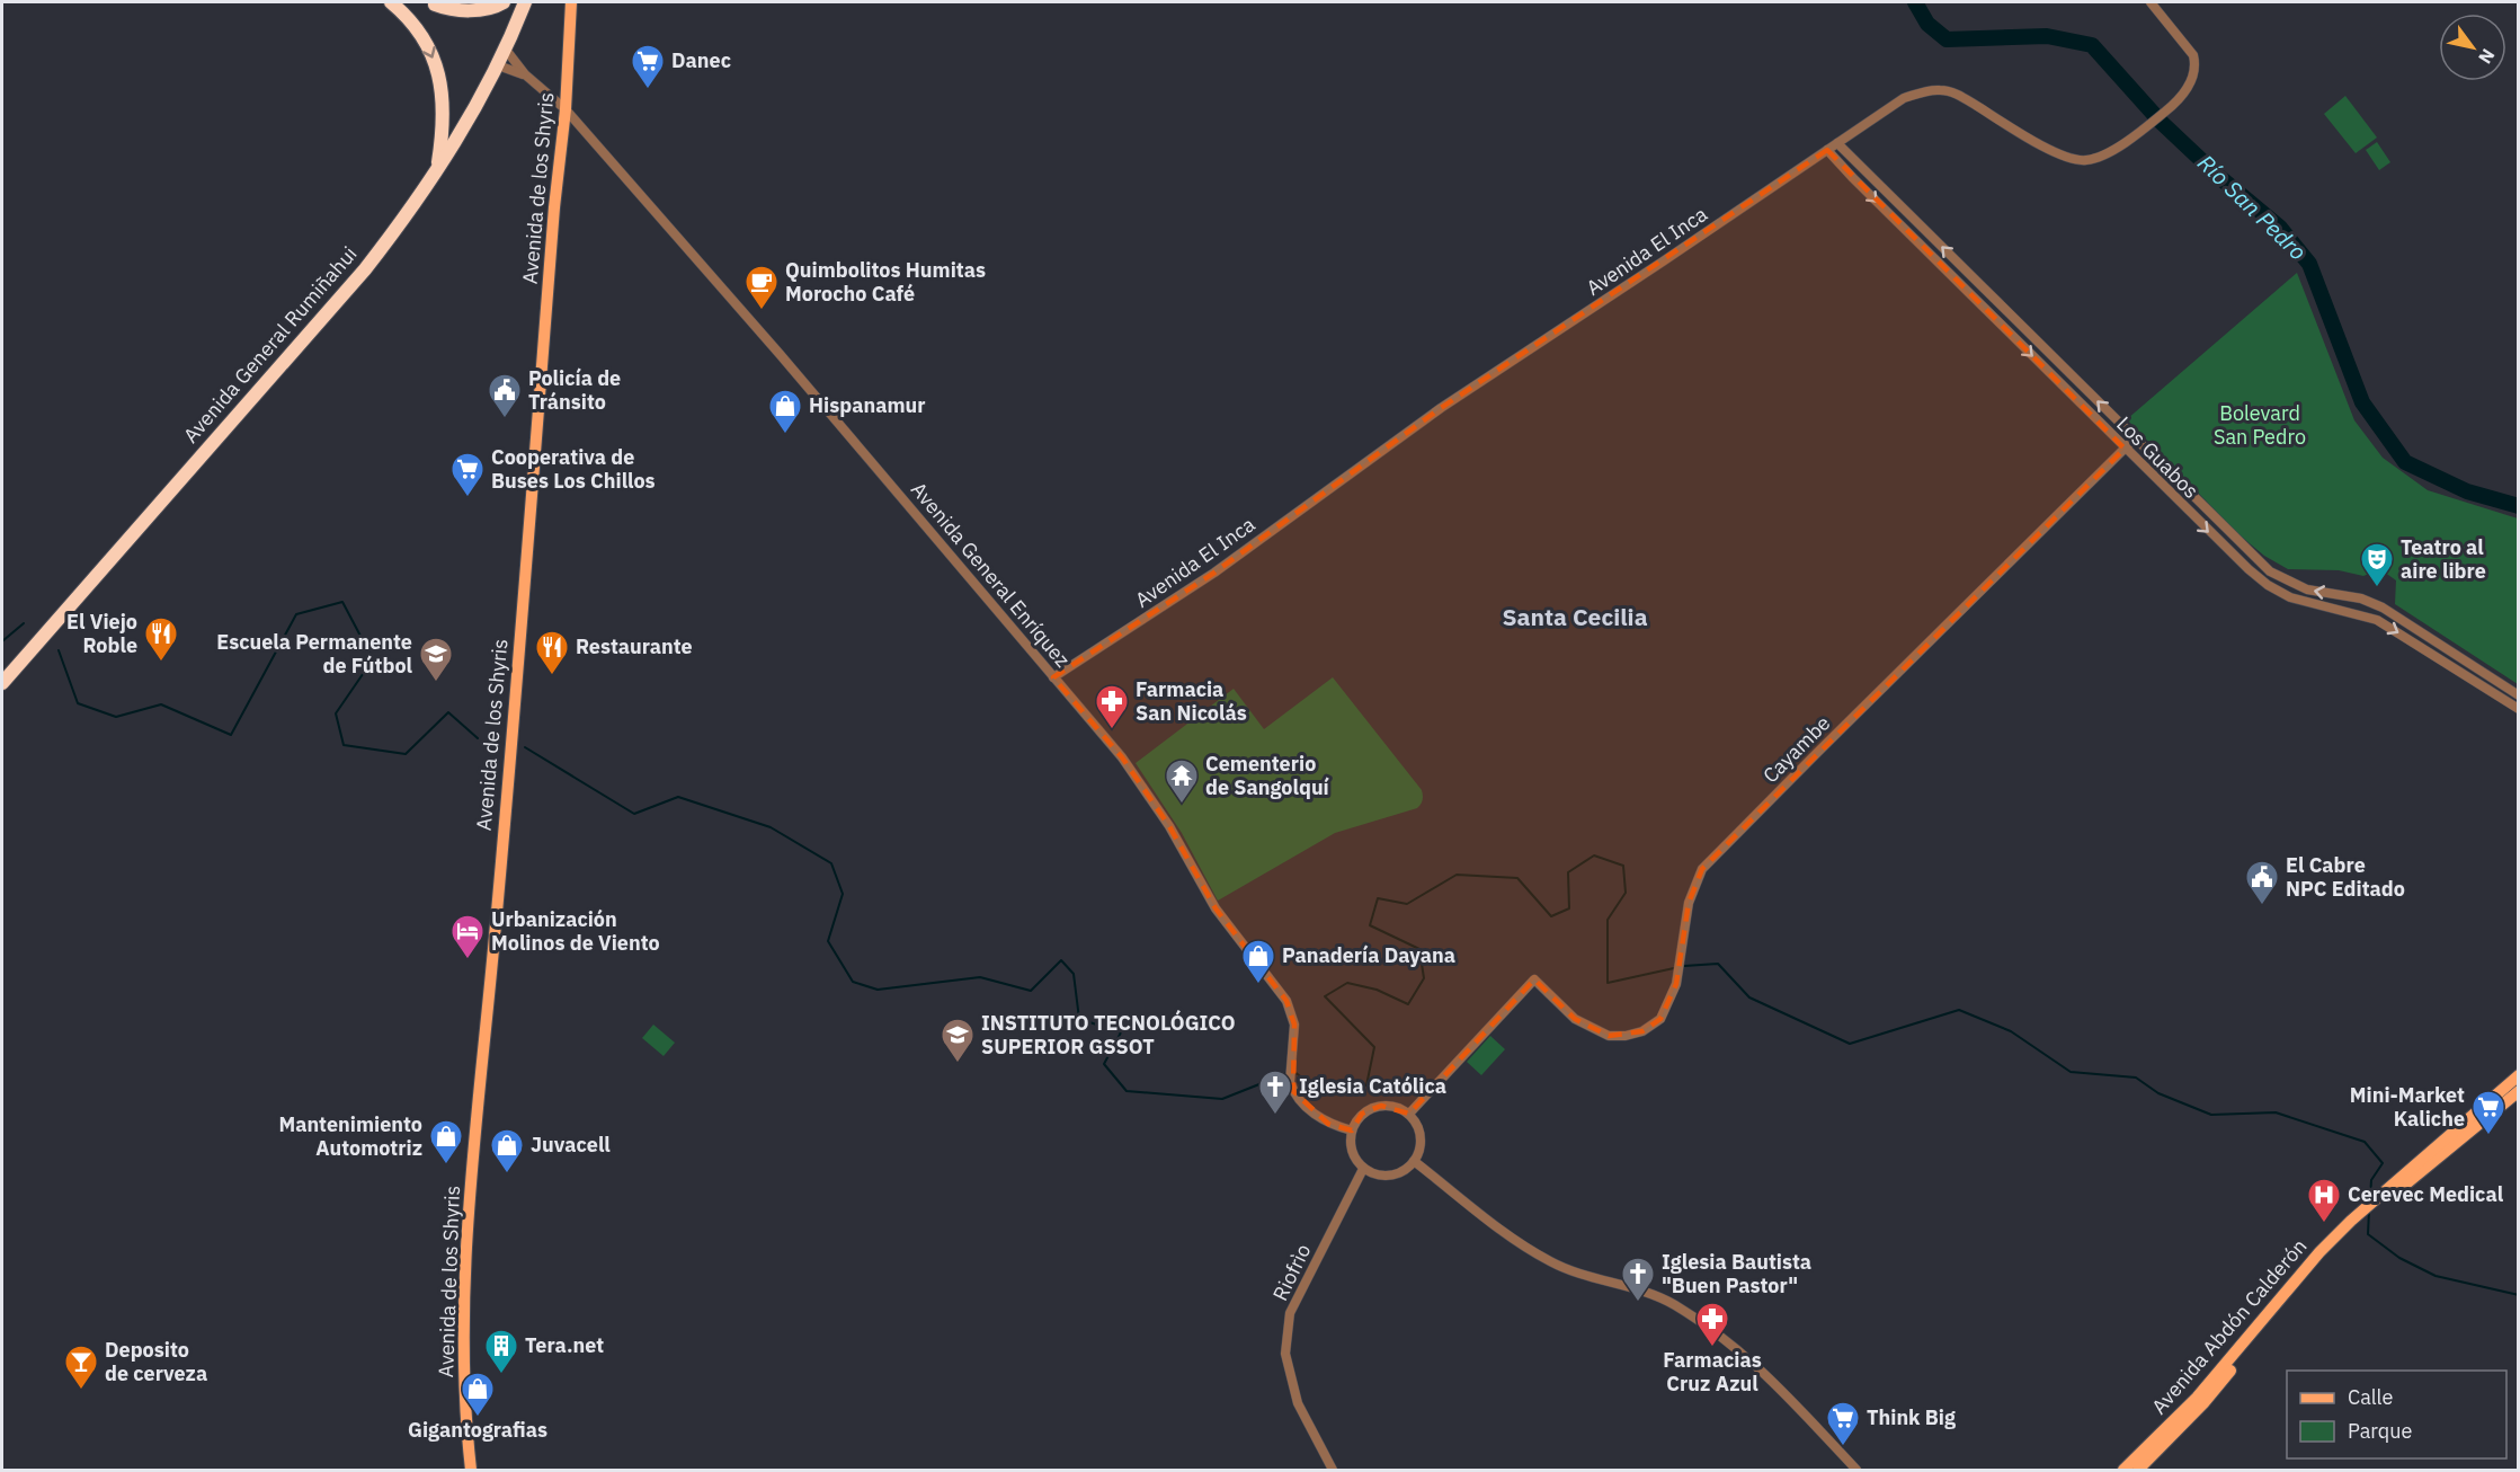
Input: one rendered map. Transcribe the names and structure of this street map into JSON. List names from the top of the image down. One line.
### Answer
{"streets":{"highway":["Avenida General Rumiñahui"],"main road":["Avenida de los Shyris","Avenida Abdón Calderón"],"street":["Avenida El Inca","Los Guabos","Avenida General Enríquez","Cayambe","Riofrìo"]},"crossings":[["Avenida de los Shyris","Avenida General Enríquez"],["Avenida El Inca","Los Guabos"],["Avenida El Inca","Avenida General Enríquez"],["Avenida General Rumiñahui","Avenida General Enríquez"],["Los Guabos","Cayambe"],["Avenida General Enríquez","Cayambe"],["Avenida General Enríquez","Riofrìo"],["Cayambe","Riofrìo"]],"districts":["Santa Cecilia"],"water":["Río San Pedro"],"parks":["Bolevard San Pedro"],"places":{"supermarket":["Danec","Cooperativa de Buses Los Chillos","Mini-Market Kaliche","Think Big"],"cafe":["Quimbolitos Humitas Morocho Café"],"public building":["Policía de Tránsito","El Cabre NPC Editado"],"shop":["Hispanamur","Panadería Dayana","Mantenimiento Automotriz","Juvacell","Gigantografias"],"theatre":["Teatro al aire libre"],"restaurant":["El Viejo Roble","Restaurante"],"school or university":["Escuela Permanente de Fútbol","INSTITUTO TECNOLÓGICO SUPERIOR GSSOT"],"pharmacy":["Farmacia San Nicolás","Farmacias Cruz Azul"],"temple":["Cementerio de Sangolquí"],"hotel":["Urbanización Molinos de Viento"],"church":["Iglesia Católica","Iglesia Bautista \"Buen Pastor\""],"hospital":["Cerevec Medical"],"building":["Tera.net"],"bar":["Deposito de cerveza"]},"legend":["Calle","Parque"],"north":"bottom right"}
